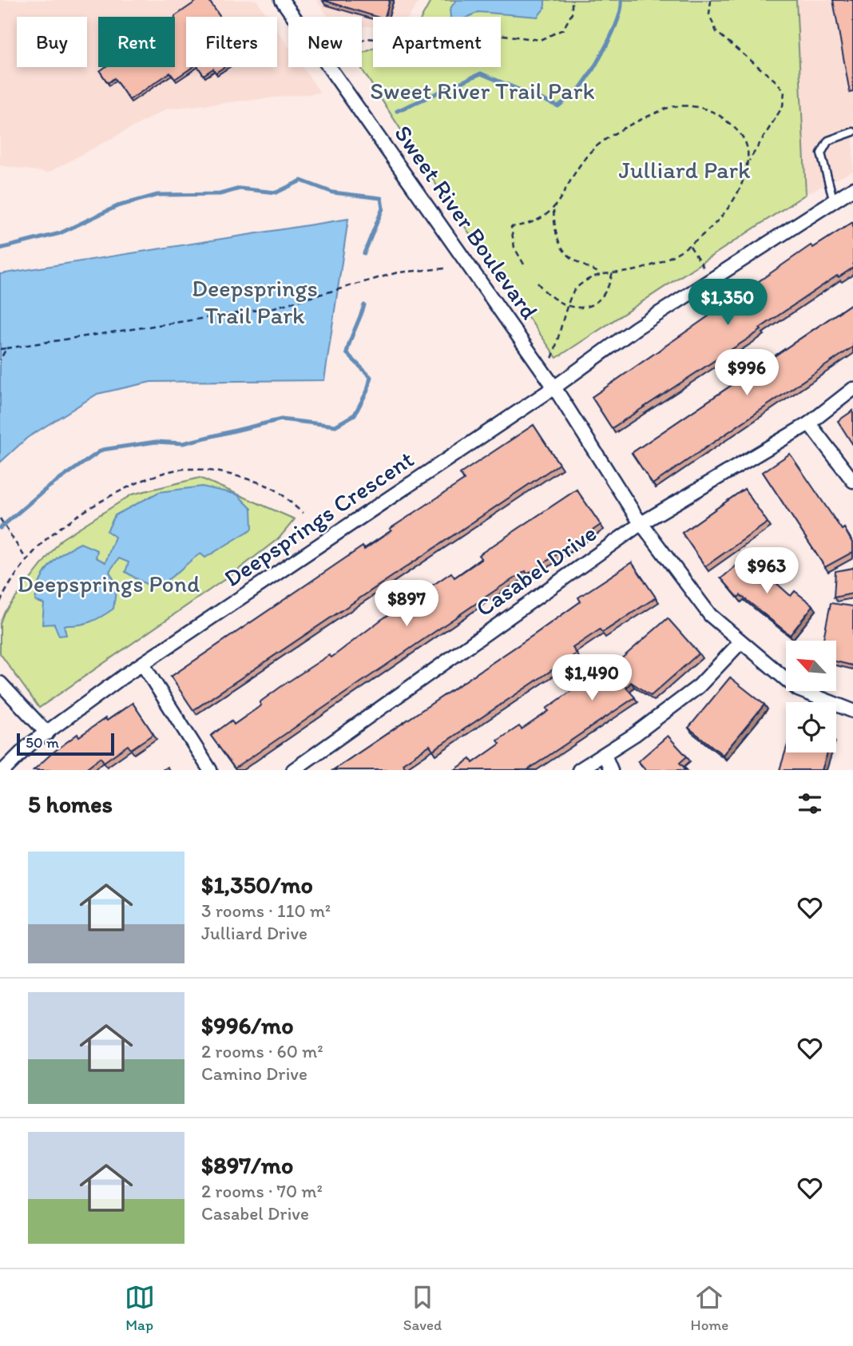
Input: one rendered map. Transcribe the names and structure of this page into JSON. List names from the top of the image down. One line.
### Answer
{"streets":{"street":["Sweet River Boulevard","Deepsprings Crescent","Casabel Drive"]},"crossings":[["Sweet River Boulevard","Deepsprings Crescent"],["Sweet River Boulevard","Casabel Drive"]],"parks":["Sweet River Trail Park","Julliard Park","Deepsprings Trail Park","Deepsprings Pond"],"scale_bar":"50 m","north":"top left","page":{"chip":["Buy","Rent","Filters","New","Apartment"],"price":["$1,350","$996","$963","$897","$1,490"],"scale":"50 m","heading":"5 homes","list":[{"name":"$1,350/mo","note":"3 rooms · 110 m² · Julliard Drive"},{"name":"$996/mo","note":"2 rooms · 60 m² · Camino Drive"},{"name":"$897/mo","note":"2 rooms · 70 m² · Casabel Drive"}],"tabs":["Map","Saved","Home"]}}
